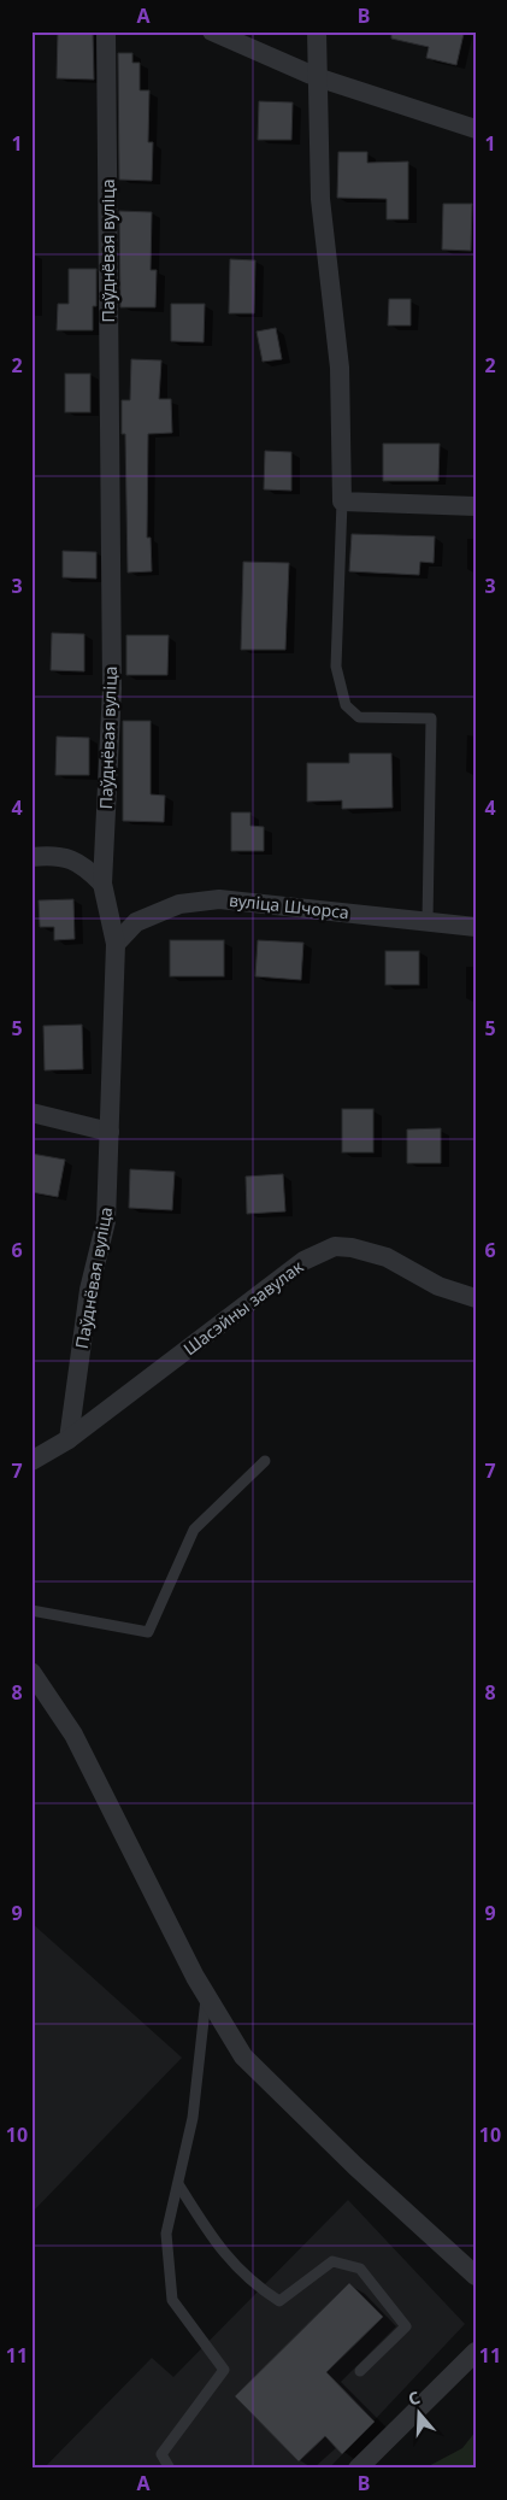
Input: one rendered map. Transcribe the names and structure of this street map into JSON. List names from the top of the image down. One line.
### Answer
{"streets":{"street":["Паўднёвая вуліца","вуліца Шчорса","Шасэйны завулак"]},"crossings":[["Паўднёвая вуліца","вуліца Шчорса"],["Паўднёвая вуліца","Шасэйны завулак"]],"north":"top","grid":{"columns":["A","B"],"rows":["1","2","3","4","5","6","7","8","9","10","11"]}}
